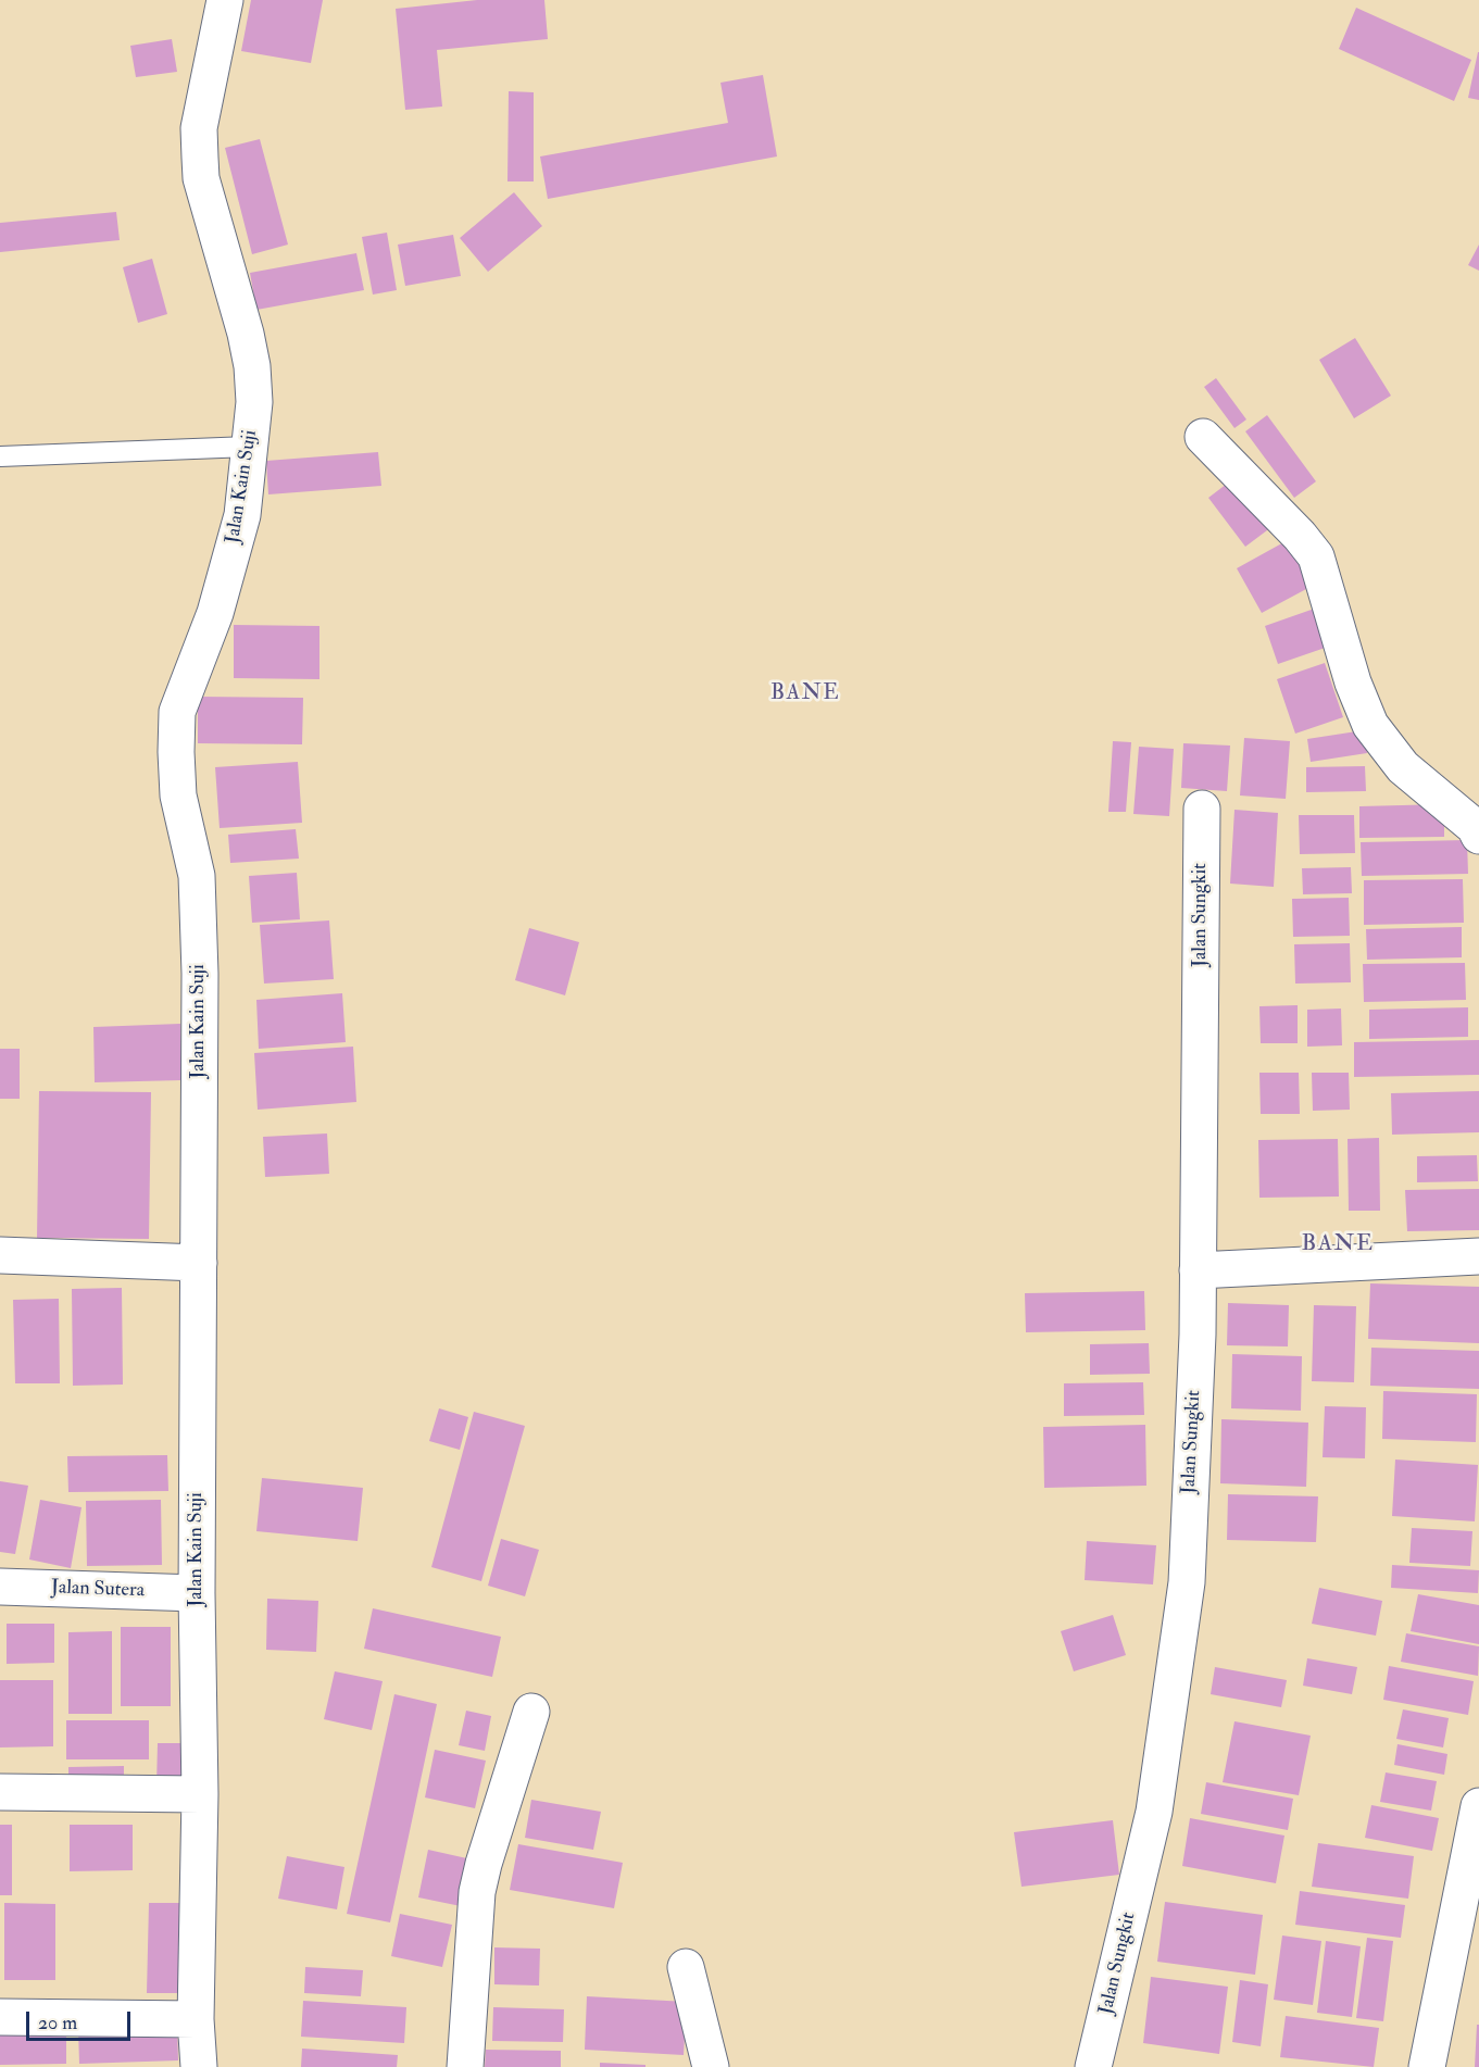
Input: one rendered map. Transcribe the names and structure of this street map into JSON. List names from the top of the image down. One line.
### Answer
{"streets":{"street":["Jalan Kain Suji","Jalan Sungkit","Jalan Sutera"]},"crossings":[["Jalan Kain Suji","Jalan Sutera"]],"districts":["BANE","BANE"],"scale_bar":"20 m"}
